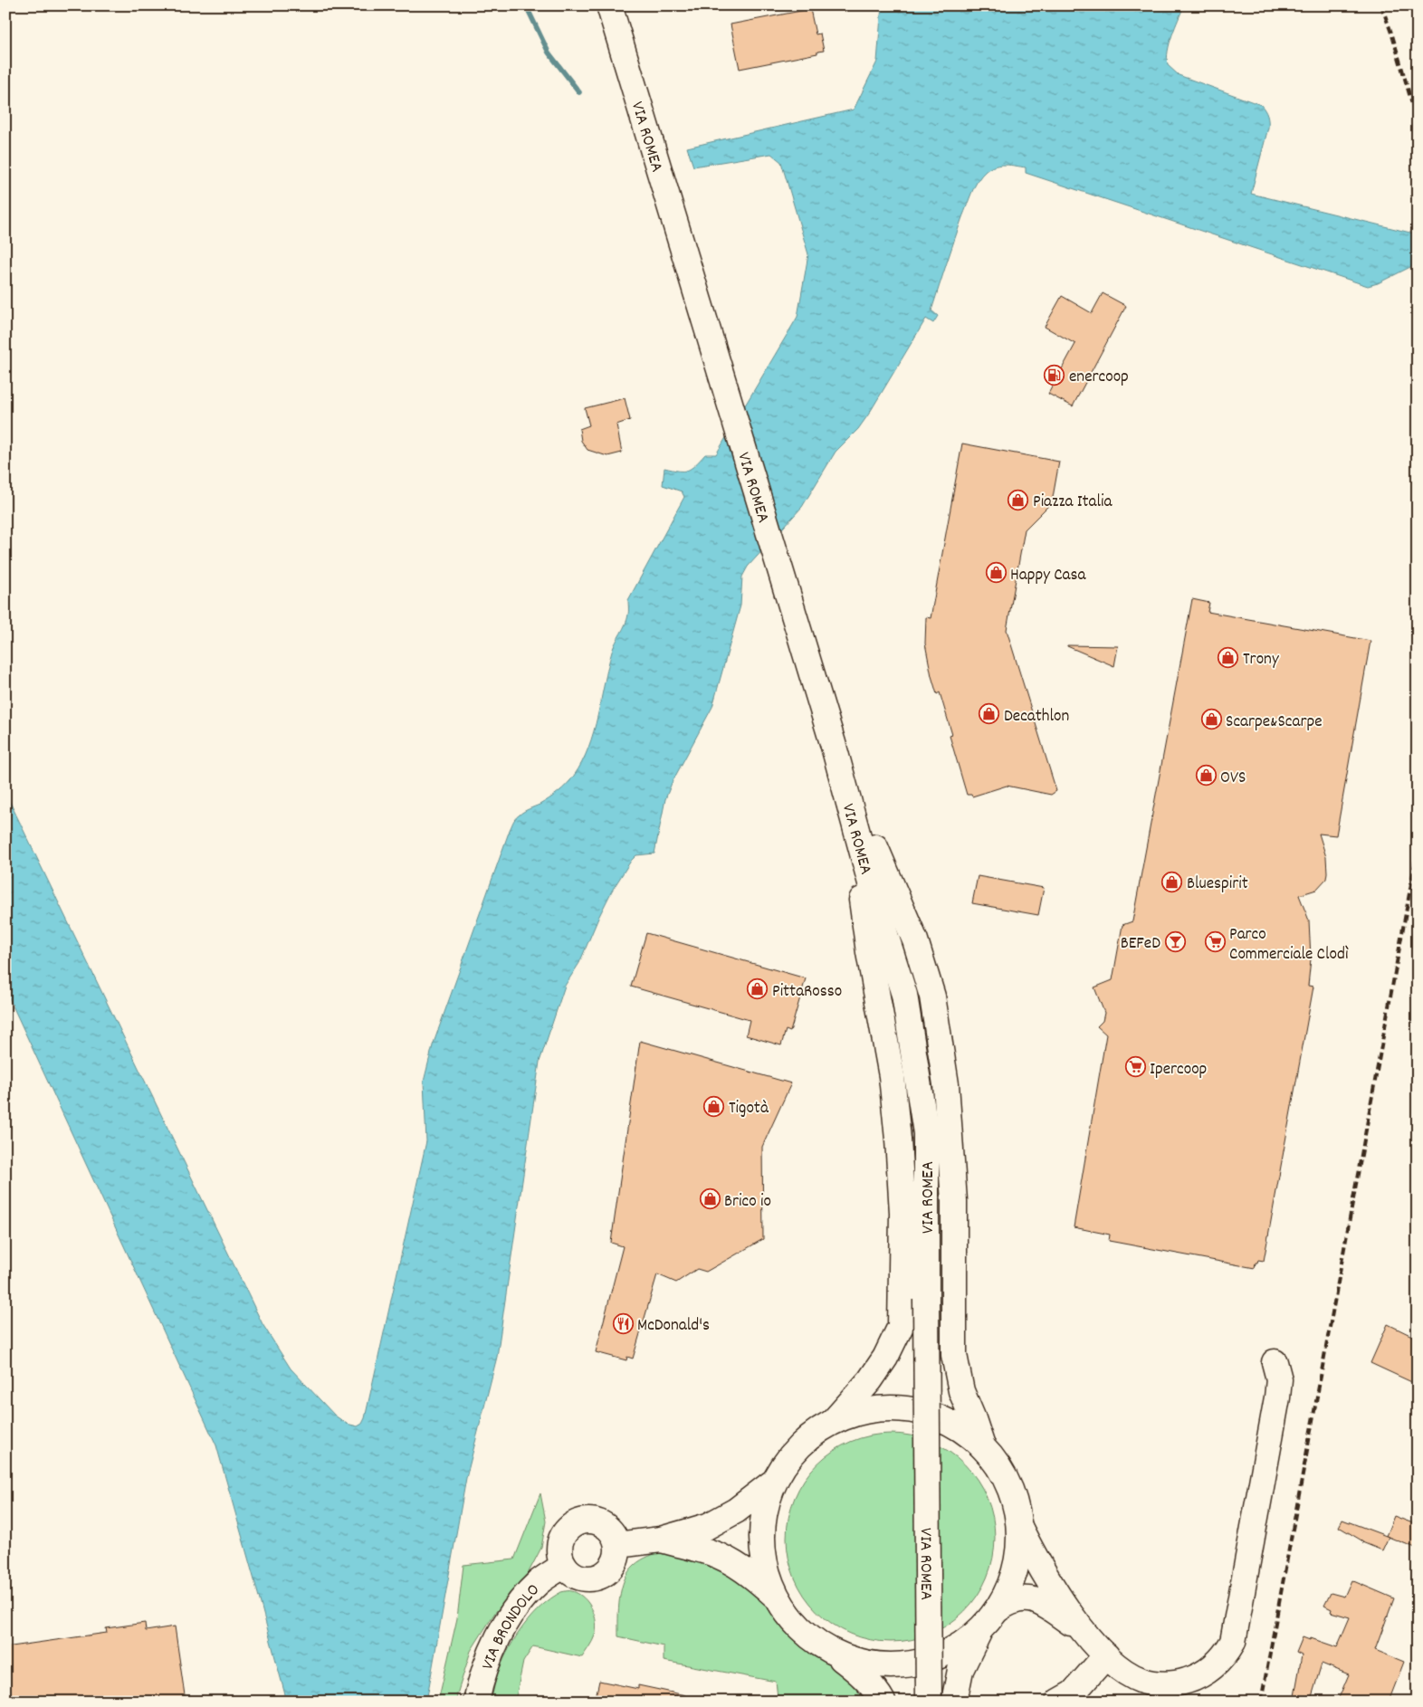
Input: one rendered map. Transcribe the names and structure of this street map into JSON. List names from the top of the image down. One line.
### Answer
{"streets":{"main road":["VIA ROMEA","VIA BRONDOLO"]},"places":{"fuel station":["enercoop"],"shop":["Piazza Italia","Happy Casa","Trony","Decathlon","Scarpe&Scarpe","OVS","Bluespirit","PittaRosso","Tigotà","Brico io"],"bar":["BEFeD"],"supermarket":["Parco Commerciale Clodì","Ipercoop"],"restaurant":["McDonald's"]}}
